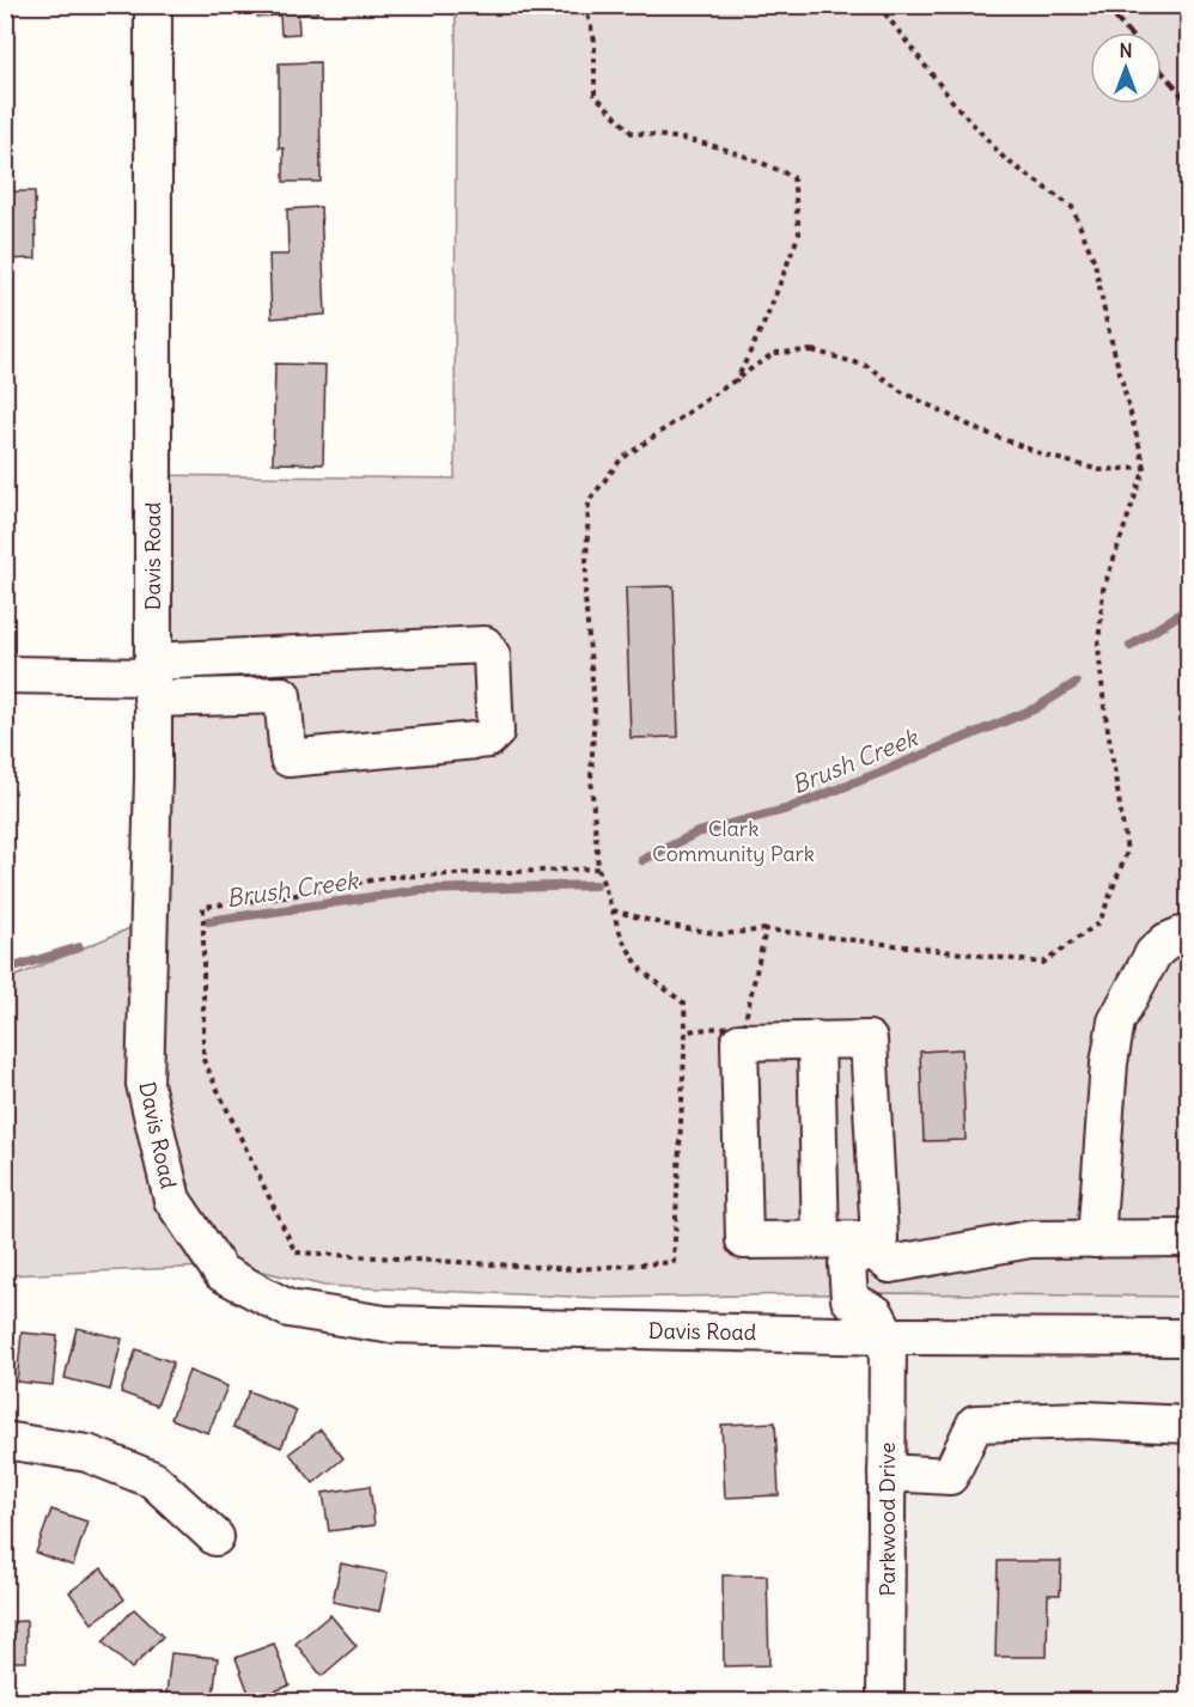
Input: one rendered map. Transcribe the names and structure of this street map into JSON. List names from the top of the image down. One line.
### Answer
{"streets":{"street":["Davis Road","Parkwood Drive"]},"crossings":[["Davis Road","Parkwood Drive"]],"water":["Brush Creek"],"parks":["Clark Community Park"],"north":"top"}
